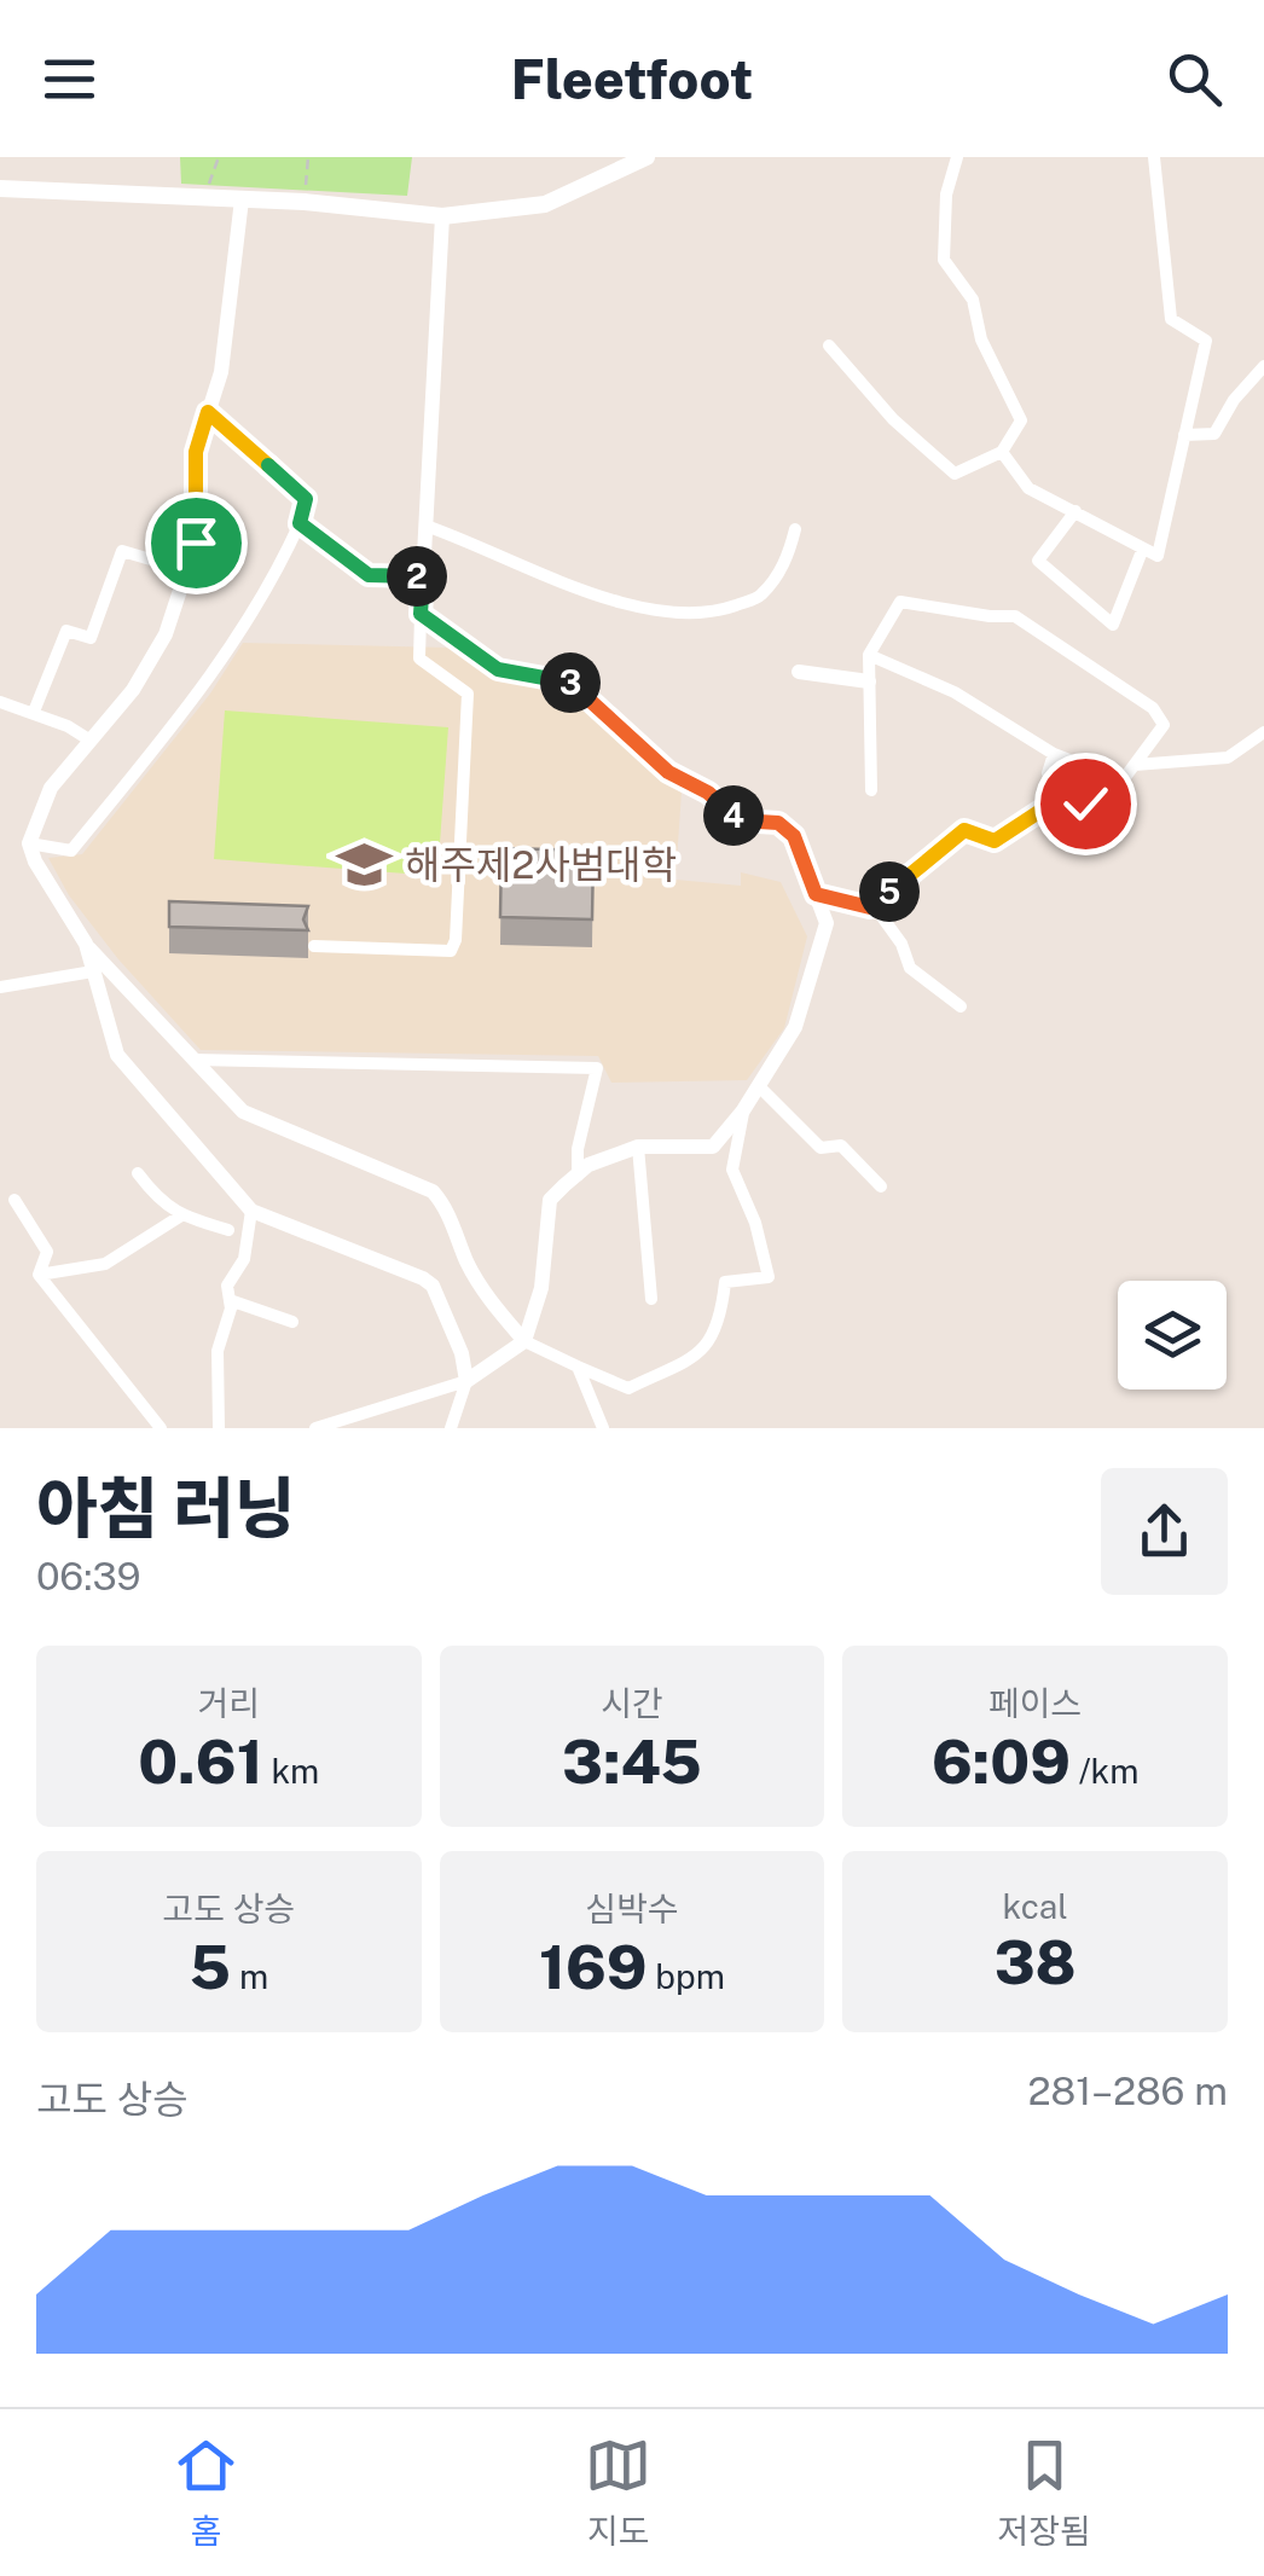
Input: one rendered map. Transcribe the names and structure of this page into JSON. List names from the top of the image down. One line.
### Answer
{"places":{"school or university":["해주제2사범대학"]},"page":{"header":"Fleetfoot","pins":["2","3","4","5"],"heading":["아침 러닝","06:39"],"stats":[["거리","0.61 km"],["시간","3:45"],["페이스","6:09 /km"],["고도 상승","5 m"],["심박수","169 bpm"],["kcal","38"]],"chart":["고도 상승","281–286 m"],"tabs":["홈","지도","저장됨"]}}
